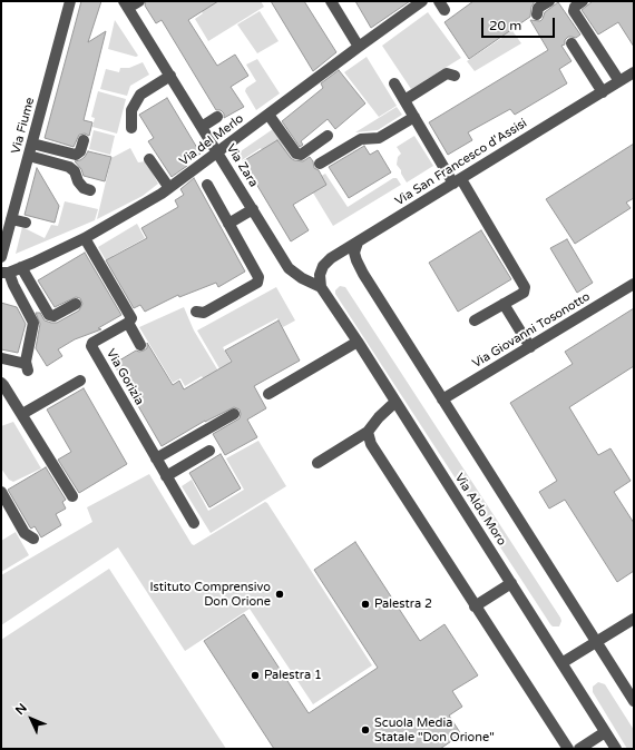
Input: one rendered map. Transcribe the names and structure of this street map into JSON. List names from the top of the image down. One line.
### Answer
{"streets":{"street":["Via Fiume","Via del Merlo","Via San Francesco d'Assisi","Via Zara","Via Giovanni Tosonotto","Via Gorizia","Via Aldo Moro"]},"crossings":[["Via del Merlo","Via Zara"],["Via San Francesco d'Assisi","Via Zara"],["Via San Francesco d'Assisi","Via Aldo Moro"],["Via Zara","Via Aldo Moro"]],"places":["Istituto Comprensivo Don Orione","Palestra 2","Palestra 1","Scuola Media Statale \"Don Orione\""],"scale_bar":"20 m","north":"top left"}
